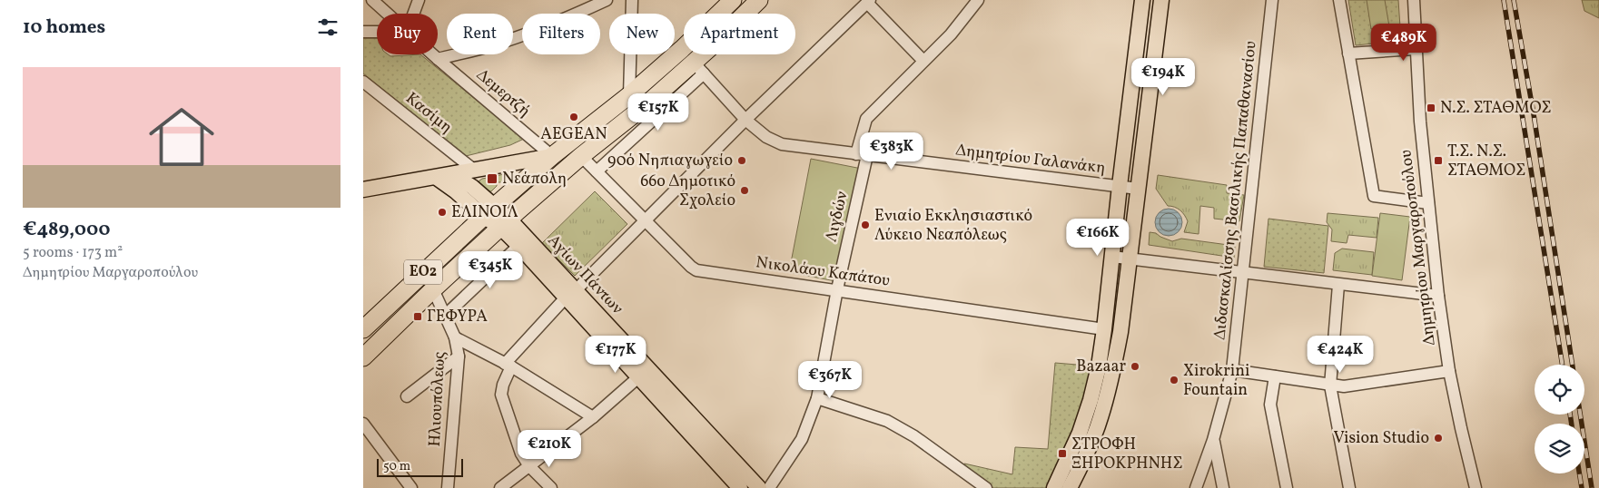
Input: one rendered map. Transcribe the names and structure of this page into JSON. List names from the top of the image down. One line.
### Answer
{"streets":{"highway":["ΕΟ2"],"main road":["Αγίων Πάντων"],"street":["Δεμερτζή","Κασίμη","Δημητρίου Γαλανάκη","Διδασκαλίσσης Βασιλικής Παπαθανασίου","Λιγδών","Δημητρίου Μαργαροπούλου","Νικολάου Καπάτου","Ηλιουπόλεως"]},"crossings":[["Δεμερτζή","ΕΟ2"],["Δημητρίου Γαλανάκη","Λιγδών"],["Δημητρίου Γαλανάκη","ΕΟ2"],["Λιγδών","Νικολάου Καπάτου"],["ΕΟ2","Νικολάου Καπάτου"],["ΕΟ2","Αγίων Πάντων"],["ΕΟ2","Ηλιουπόλεως"]],"places":{"transit":["Ν.Σ. ΣΤΑΘΜΟΣ","Τ.Σ. Ν.Σ. ΣΤΑΘΜΟΣ","Νεάπολη","ΓΕΦΥΡΑ","ΣΤΡΟΦΗ ΞΗΡΟΚΡΗΝΗΣ"],"other":["AEGEAN","90ό Νηπιαγωγείο","66ο Δημοτικό Σχολείο","ΕΛΙΝΟΙΛ","Ενιαίο Εκκλησιαστικό Λύκειο Νεαπόλεως","Bazaar","Xirokrini Fountain","Vision Studio"]},"scale_bar":"50 m","page":{"heading":"10 homes","chip":["Buy","Rent","Filters","New","Apartment"],"price":["€489K","€194K","€157K","€383K","€166K","€345K","€177K","€424K","€367K","€210K"],"list":[{"name":"€489,000","note":"5 rooms · 173 m² · Δημητρίου Μαργαροπούλου"}],"scale":"50 m"}}
